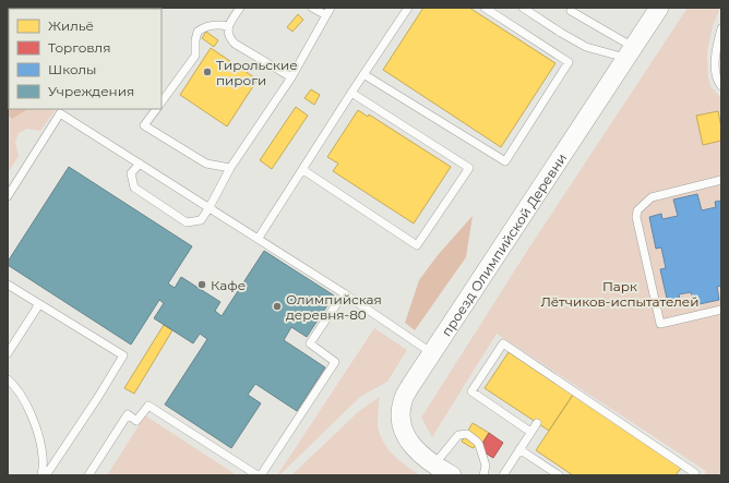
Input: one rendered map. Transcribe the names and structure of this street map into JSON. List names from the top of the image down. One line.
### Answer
{"streets":{"street":["проезд Олимпийской Деревни"]},"parks":["Парк Лётчиков-испытателей"],"places":["Тирольские пироги","Кафе","Олимпийская деревня-80"],"legend":["Жильё","Торговля","Школы","Учреждения"]}
